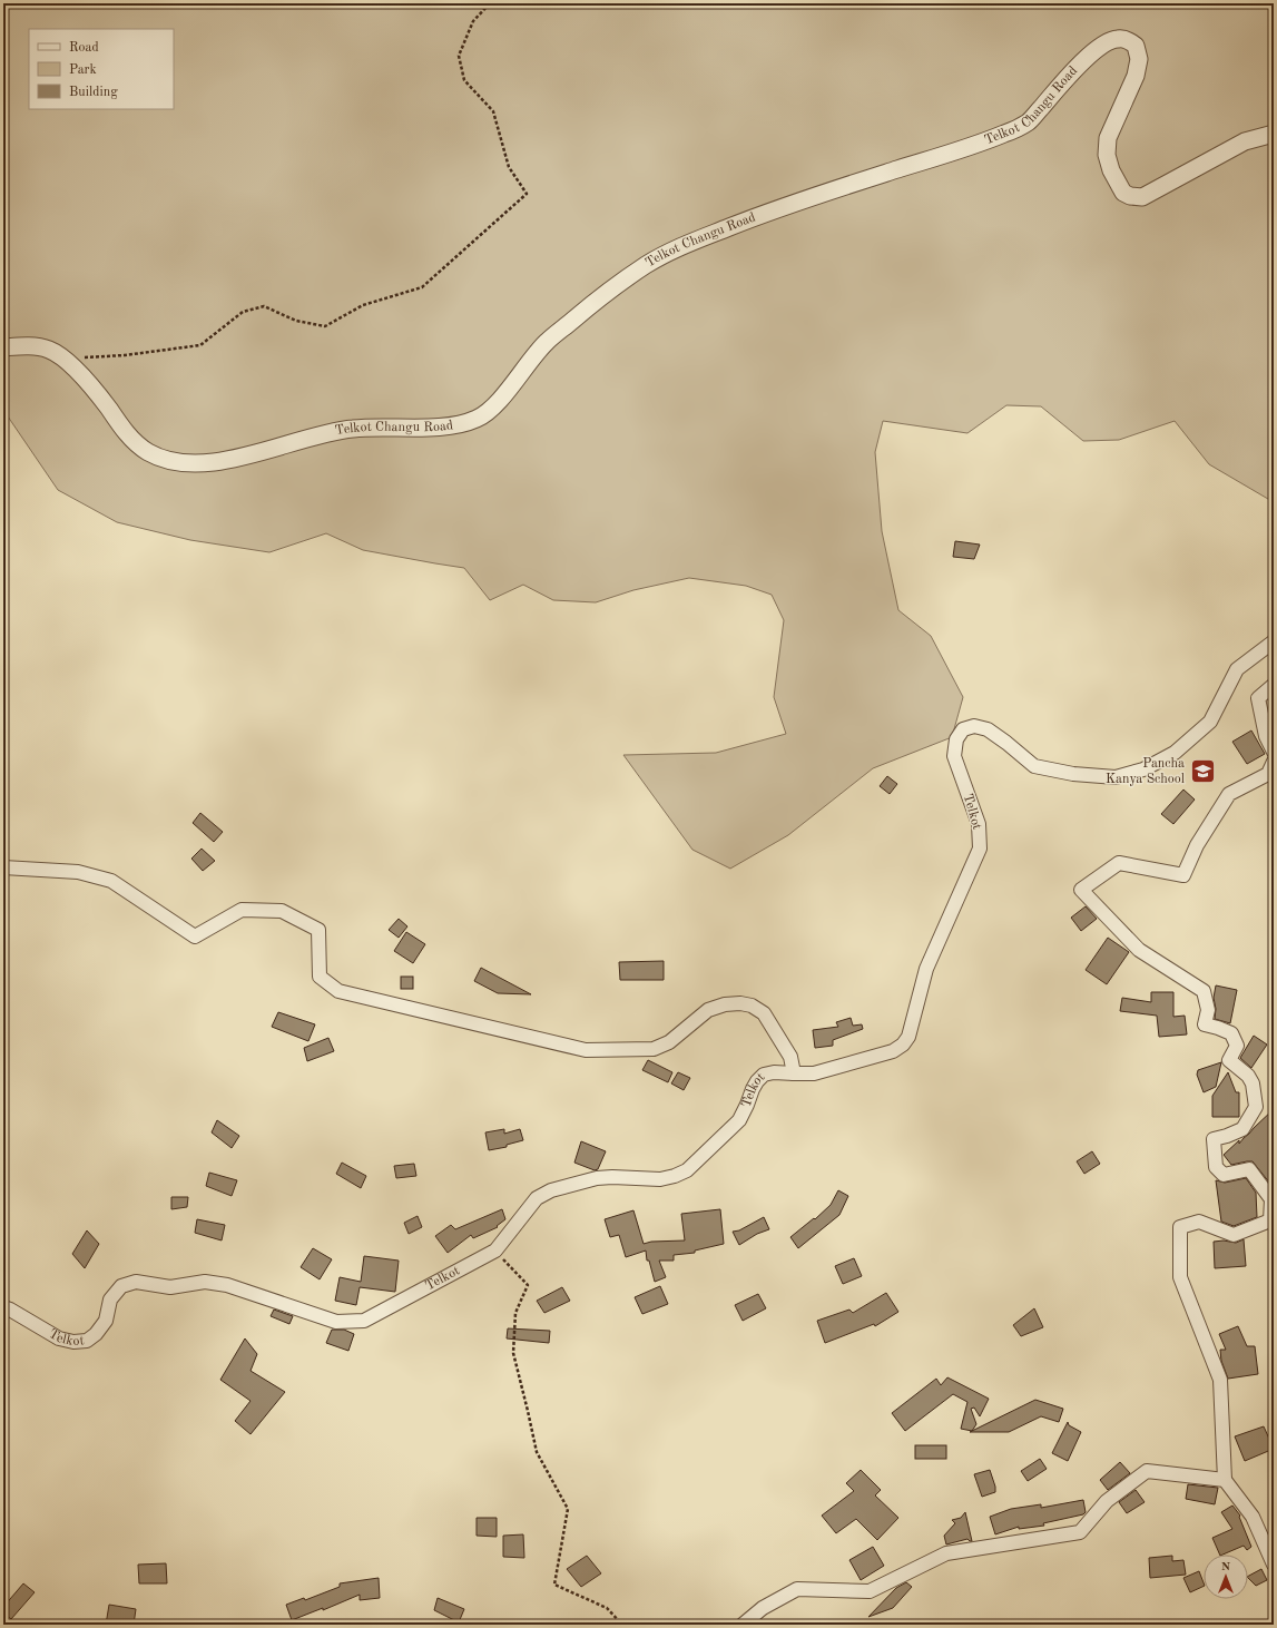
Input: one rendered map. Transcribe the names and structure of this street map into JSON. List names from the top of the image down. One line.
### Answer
{"streets":{"street":["Telkot Changu Road","Telkot"]},"places":{"school or university":["Pancha Kanya School"]},"legend":["Road","Park","Building"],"north":"top"}
